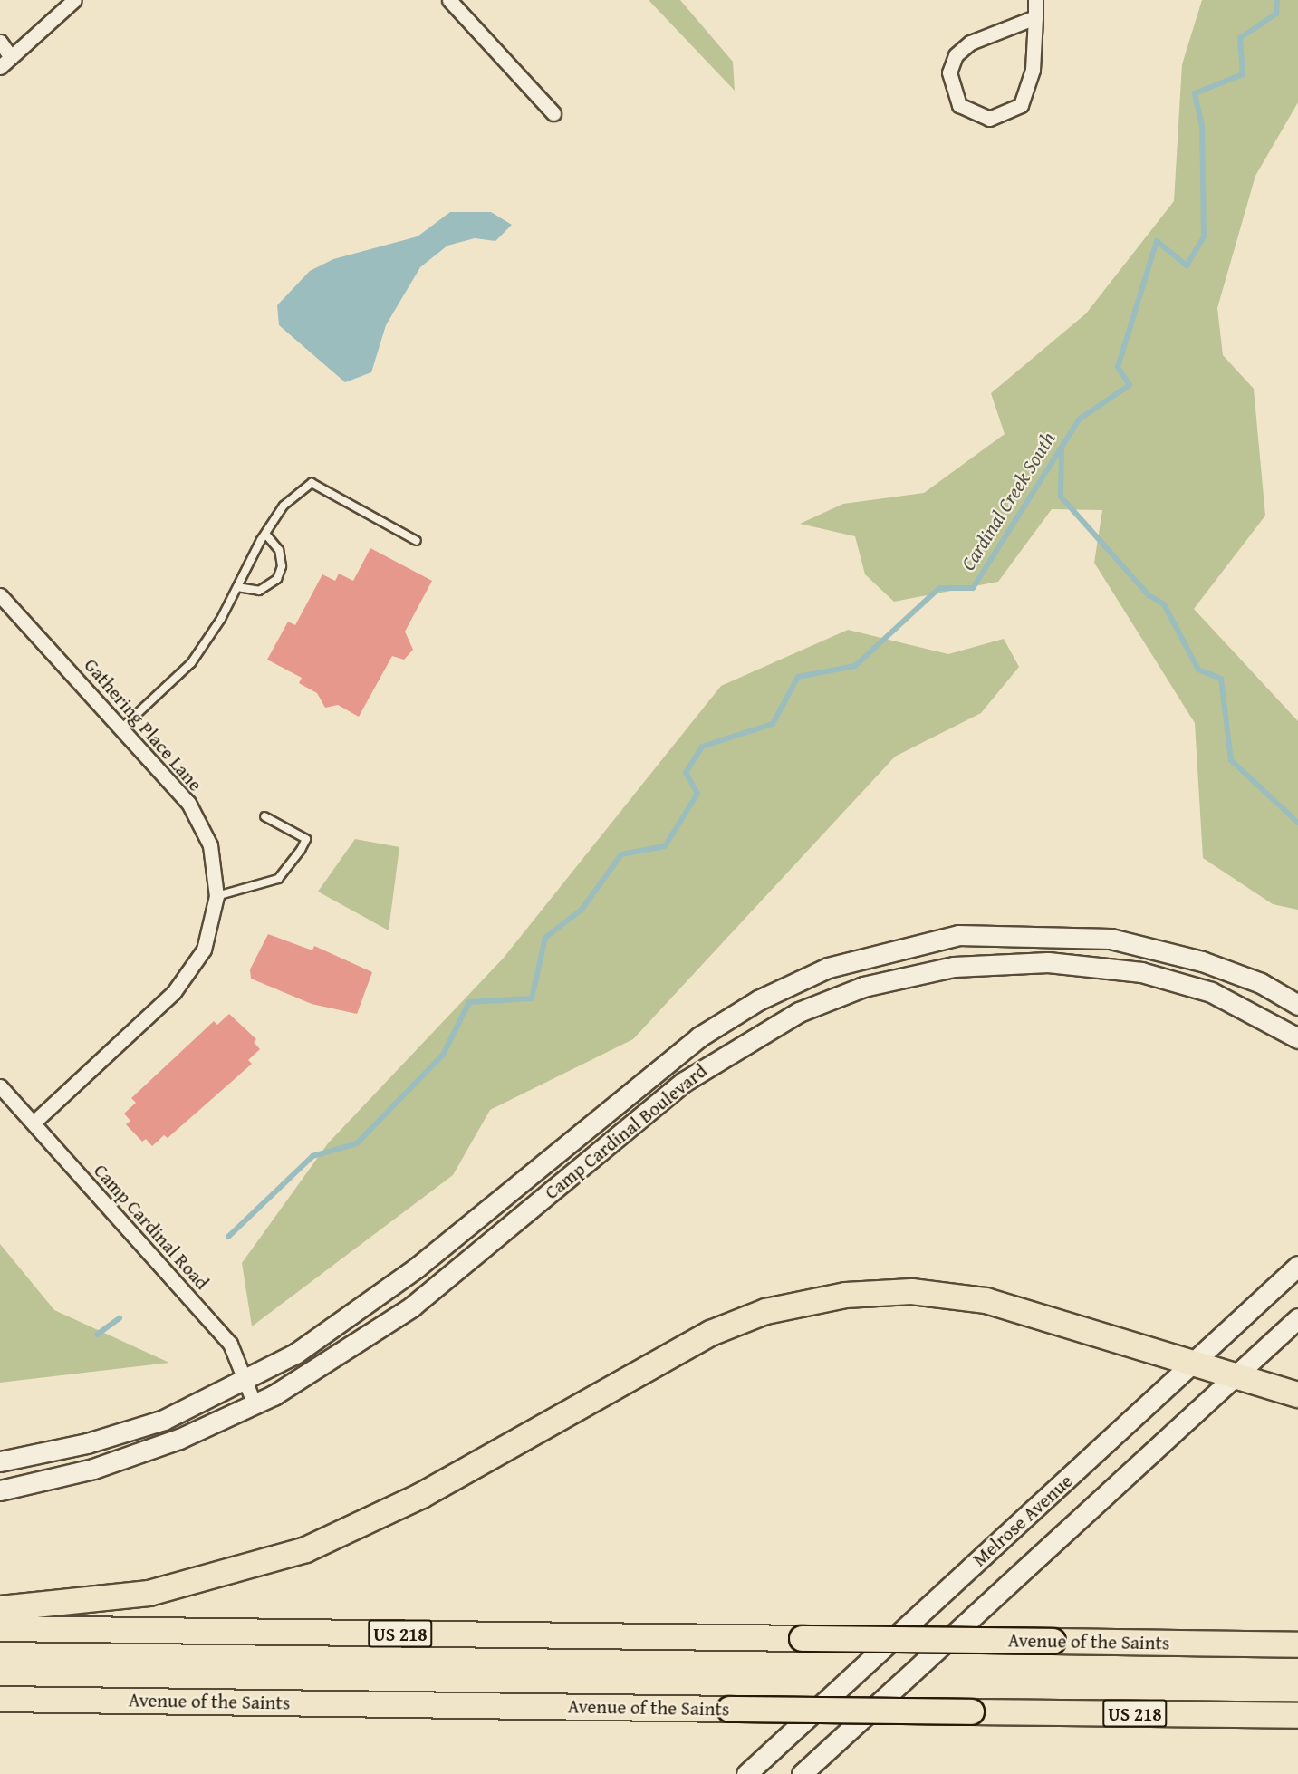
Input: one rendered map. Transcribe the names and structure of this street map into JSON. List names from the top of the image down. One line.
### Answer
{"streets":{"highway":["US 218","Avenue of the Saints"],"street":["Gathering Place Lane","Camp Cardinal Boulevard","Camp Cardinal Road","Melrose Avenue"]},"crossings":[["Gathering Place Lane","Camp Cardinal Road"],["Camp Cardinal Boulevard","Camp Cardinal Road"]],"water":["Cardinal Creek South"]}
